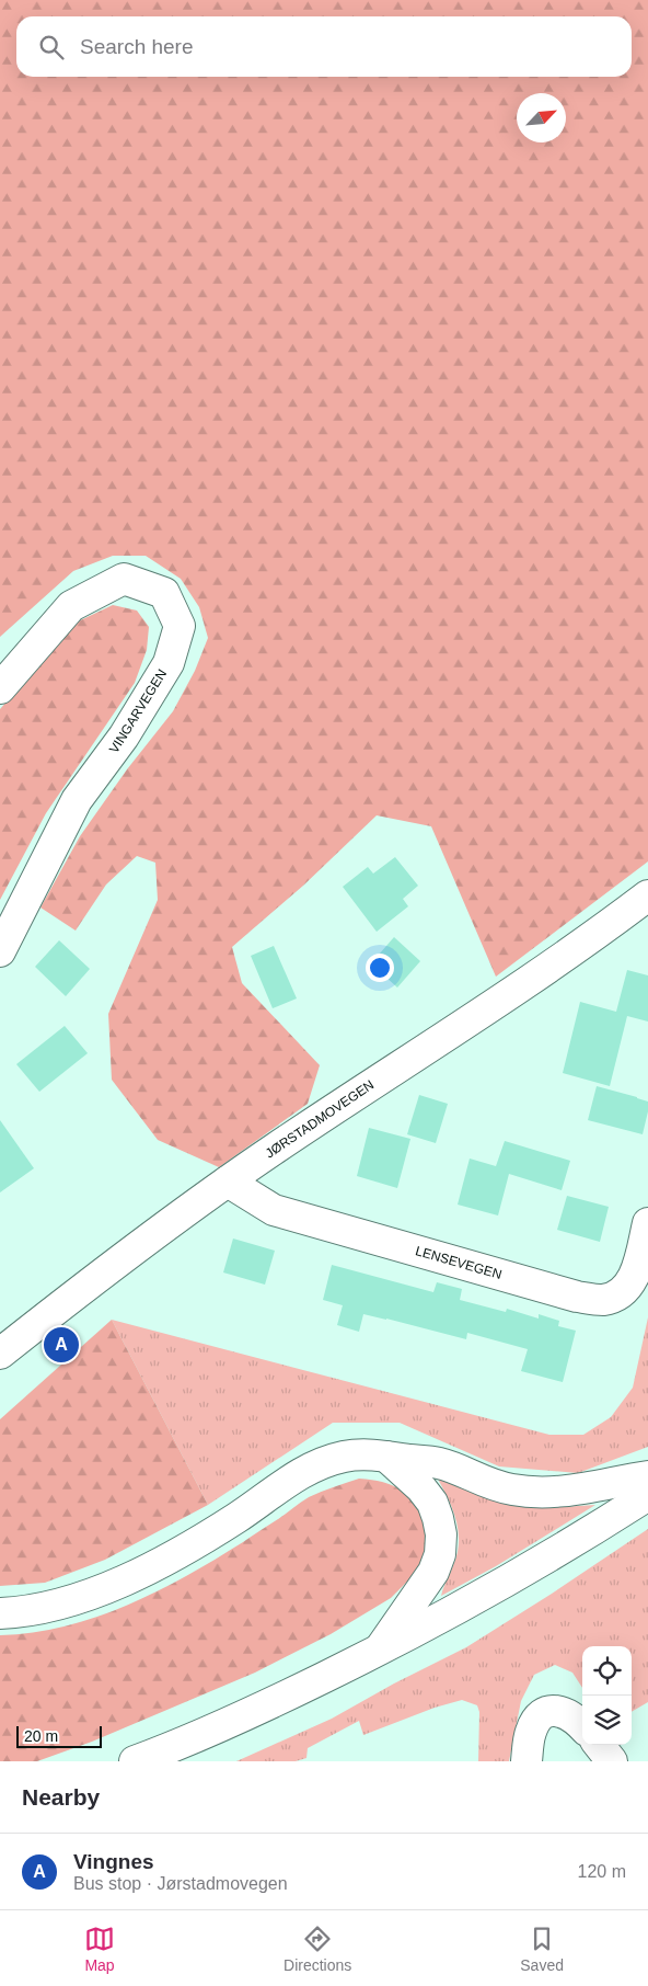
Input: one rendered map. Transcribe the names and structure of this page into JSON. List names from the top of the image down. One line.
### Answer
{"streets":{"main road":["VINGARVEGEN","JØRSTADMOVEGEN","LENSEVEGEN"]},"crossings":[["JØRSTADMOVEGEN","LENSEVEGEN"]],"scale_bar":"20 m","north":"top right","page":{"search":"Search here","pins":"A","scale":"20 m","heading":"Nearby","list":[{"mark":"A","name":"Vingnes","note":"Bus stop · Jørstadmovegen","value":"120 m"}],"nav":["Map","Directions","Saved"]}}
